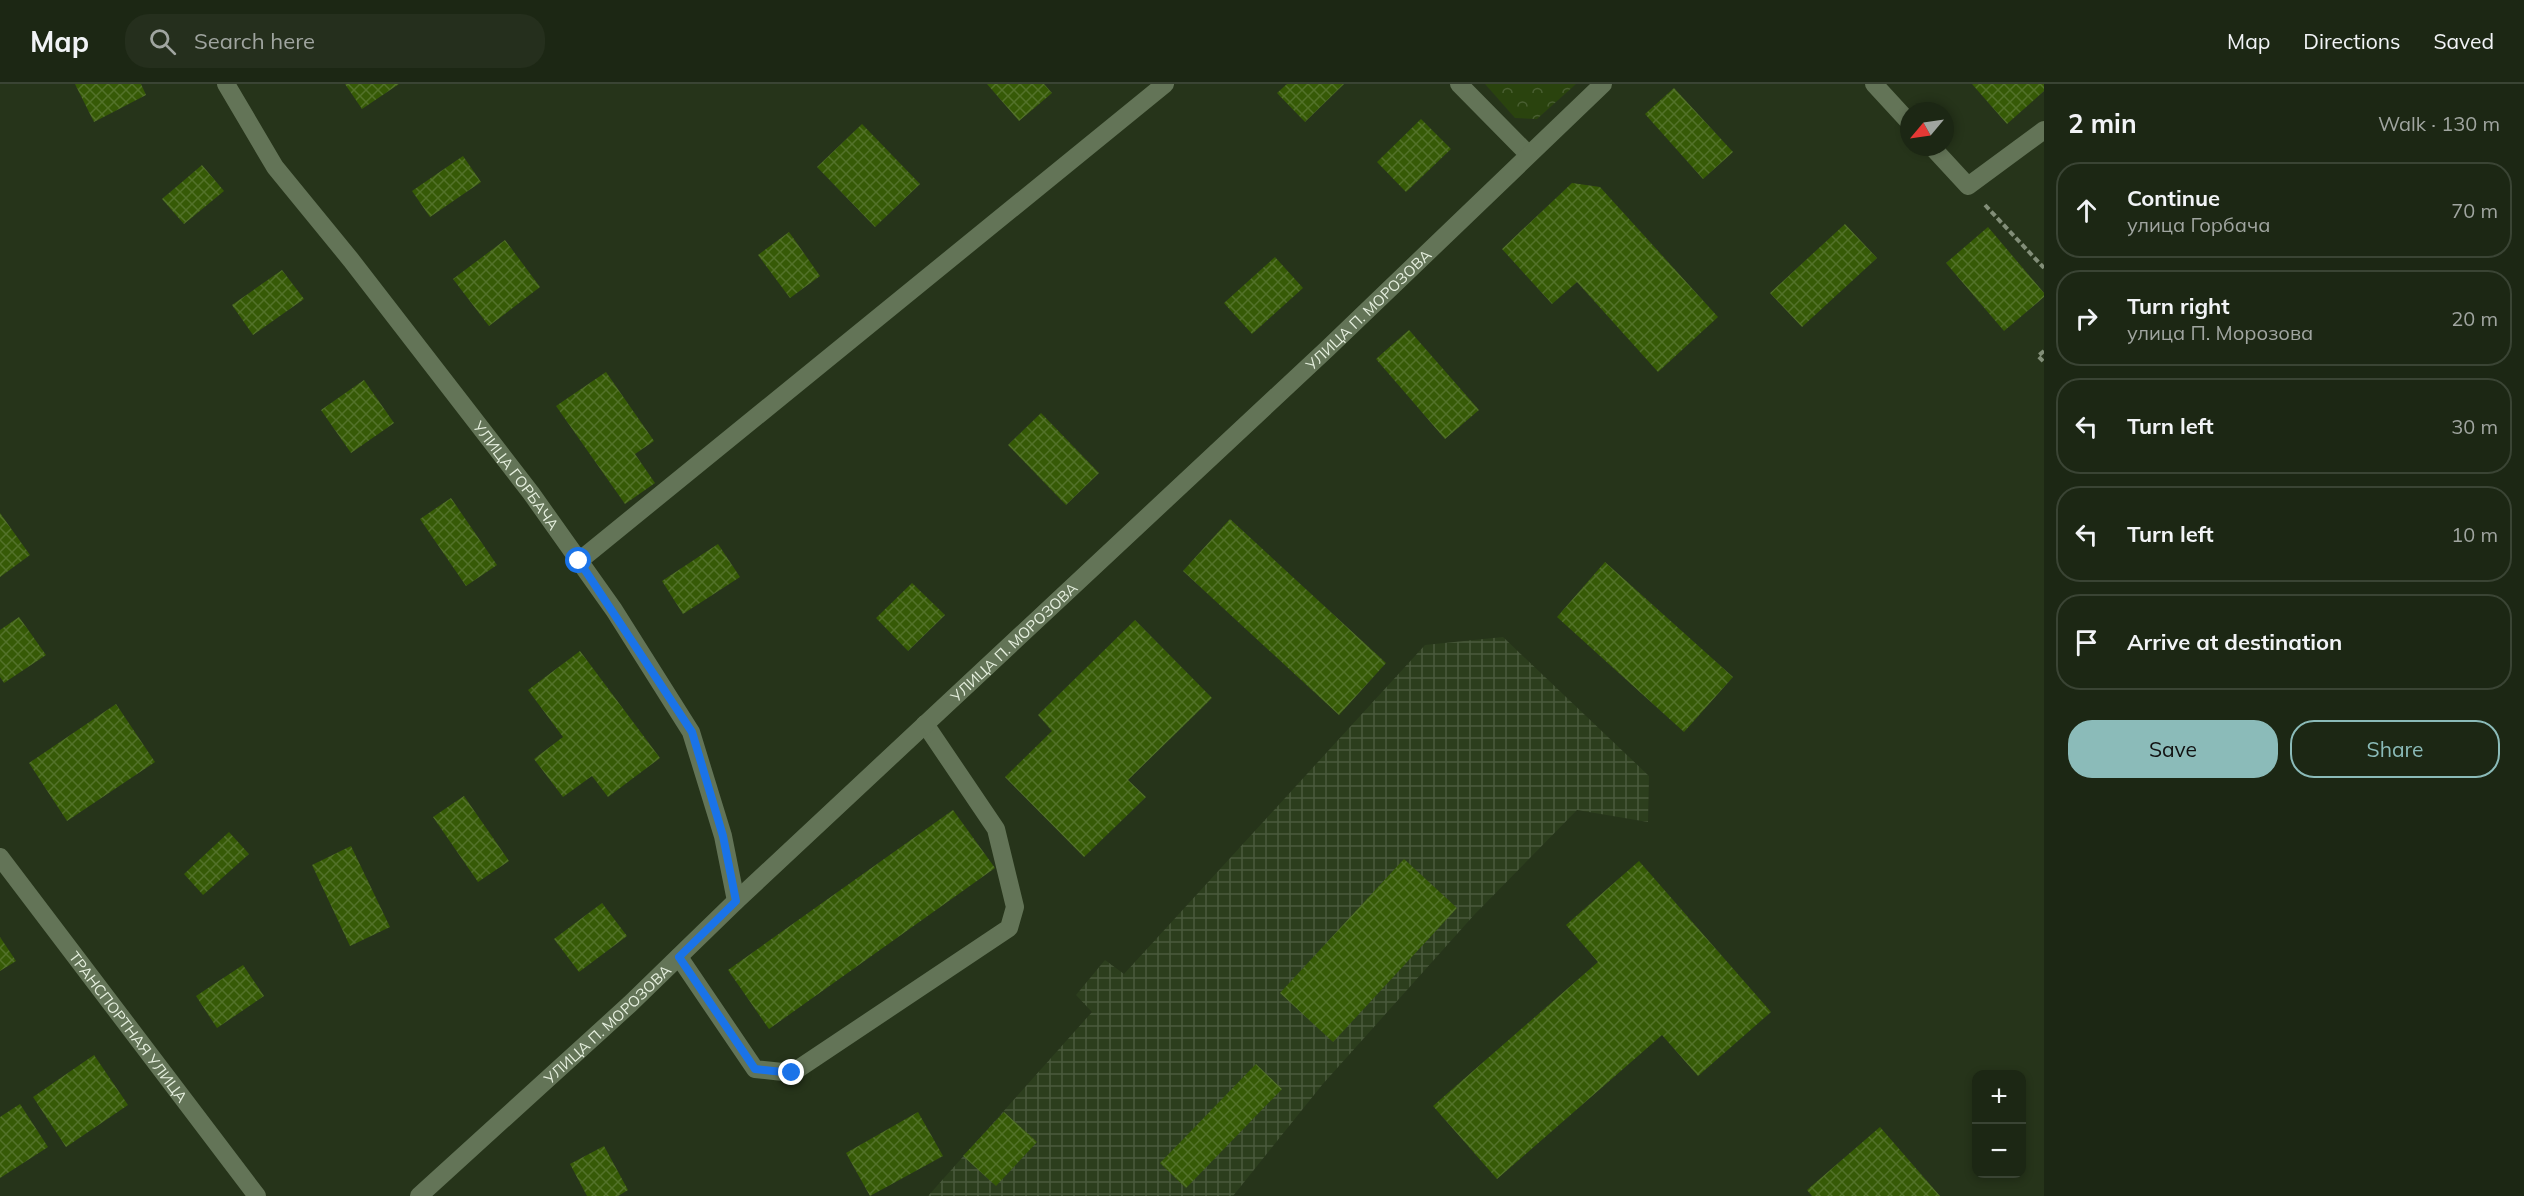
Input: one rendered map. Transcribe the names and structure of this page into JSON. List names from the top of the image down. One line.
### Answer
{"streets":{"street":["УЛИЦА П. МОРОЗОВА","УЛИЦА ГОРБАЧА","ТРАНСПОРТНАЯ УЛИЦА"]},"crossings":[["УЛИЦА П. МОРОЗОВА","УЛИЦА ГОРБАЧА"]],"north":"bottom left","page":{"header":"Map","search":"Search here","nav":["Map","Directions","Saved"],"heading":["2 min","Walk · 130 m"],"list":[["Continue","улица Горбача","70 m"],["Turn right","улица П. Морозова","20 m"],["Turn left","30 m"],["Turn left","10 m"],"Arrive at destination"],"buttons":["Save","Share"],"map_buttons":["+","−"]}}
